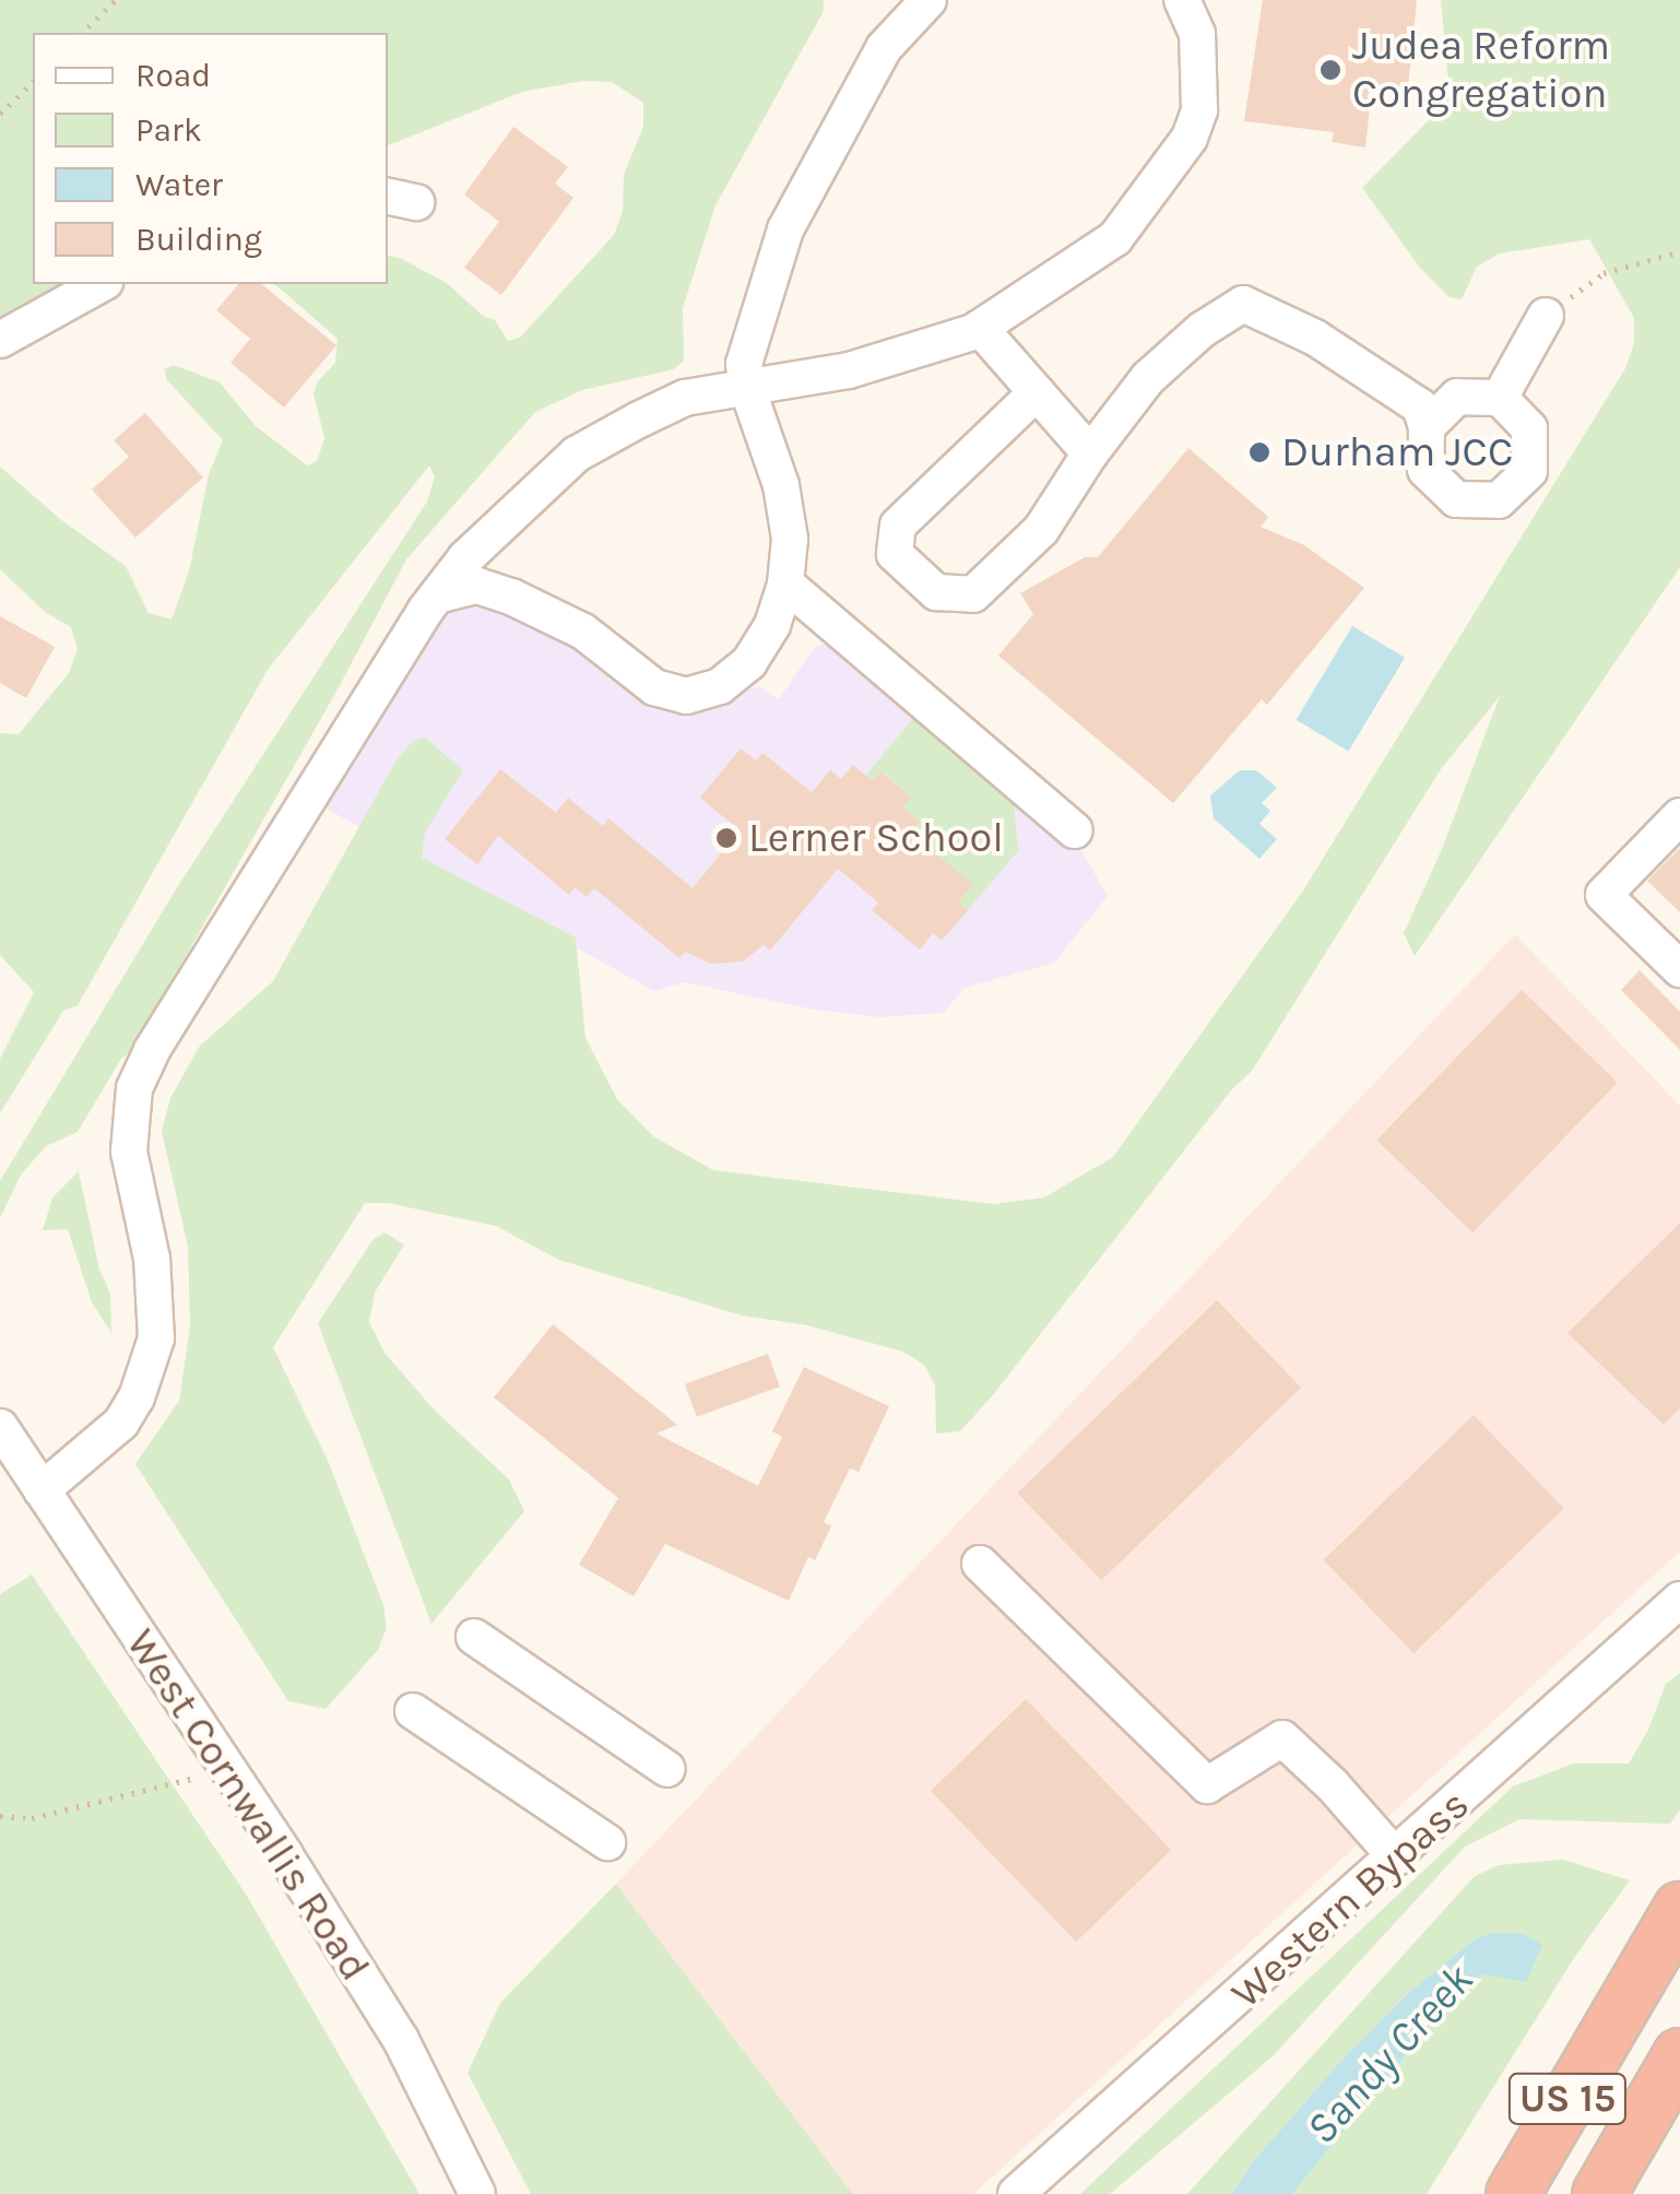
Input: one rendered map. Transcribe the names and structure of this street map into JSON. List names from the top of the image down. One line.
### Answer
{"streets":{"highway":["US 15"],"street":["West Cornwallis Road","Western Bypass"]},"water":["Sandy Creek"],"places":["Judea Reform Congregation","Durham JCC","Lerner School"],"legend":["Road","Park","Water","Building"]}
